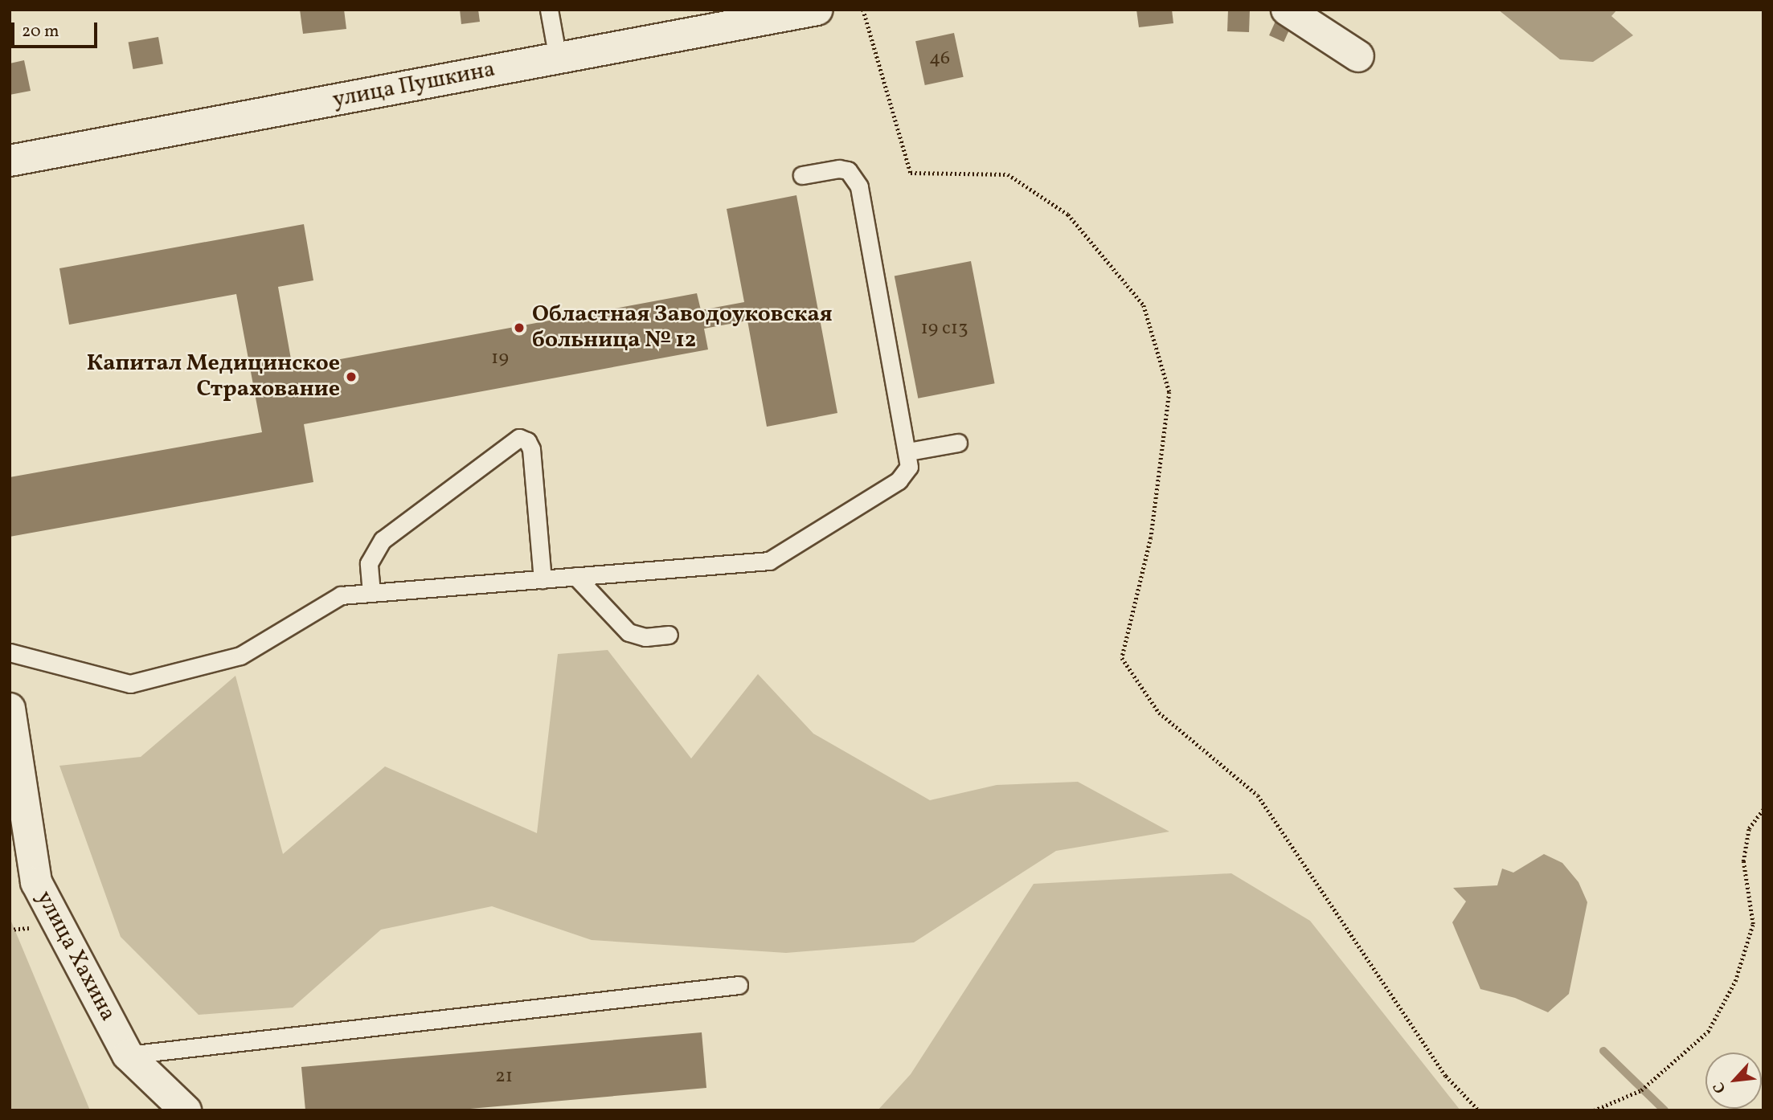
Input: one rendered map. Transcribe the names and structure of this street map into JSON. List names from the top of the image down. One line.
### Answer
{"streets":{"street":["улица Пушкина","улица Хахина"]},"places":["Областная Заводоуковская больница № 12","Капитал Медицинское Страхование"],"house_numbers":["46","19 с13","19","21"],"scale_bar":"20 m","north":"bottom left"}
